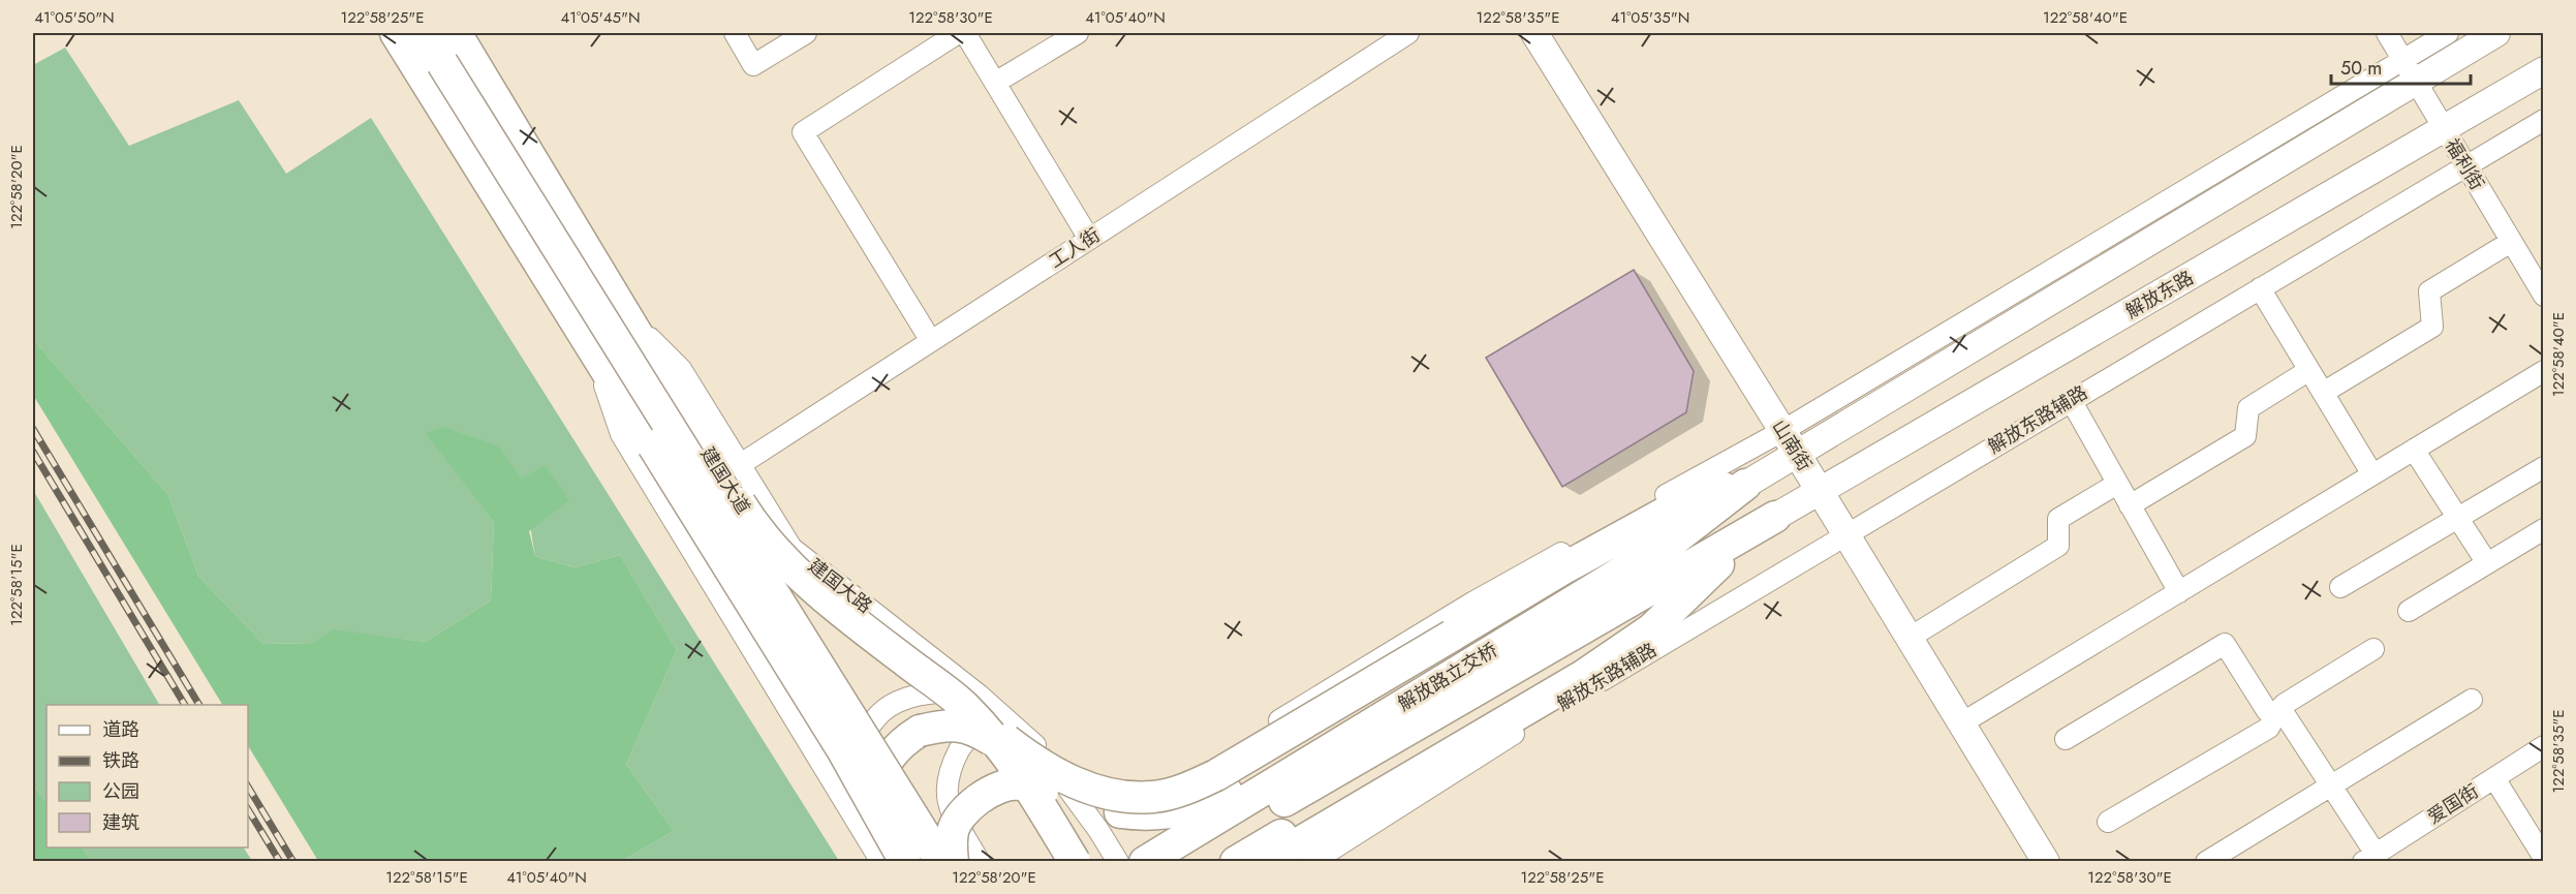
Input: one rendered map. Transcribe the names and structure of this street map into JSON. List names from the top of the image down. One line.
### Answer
{"streets":{"highway":["建国大道","解放路立交桥"],"main road":["解放东路","山南街"],"street":["福利街","工人街","解放东路辅路","建国大路","爱国街"]},"crossings":[["福利街","解放东路"],["福利街","解放东路辅路"],["工人街","建国大路"],["解放东路","山南街"],["解放东路","解放路立交桥"],["解放东路辅路","山南街"],["建国大道","建国大路"]],"legend":["道路","铁路","公园","建筑"],"scale_bar":"50 m","coordinates":["41°05'50\"N","122°58'25\"E","41°05'45\"N","122°58'30\"E","41°05'40\"N","122°58'35\"E","41°05'35\"N","122°58'40\"E","122°58'20\"E","122°58'15\"E"]}
